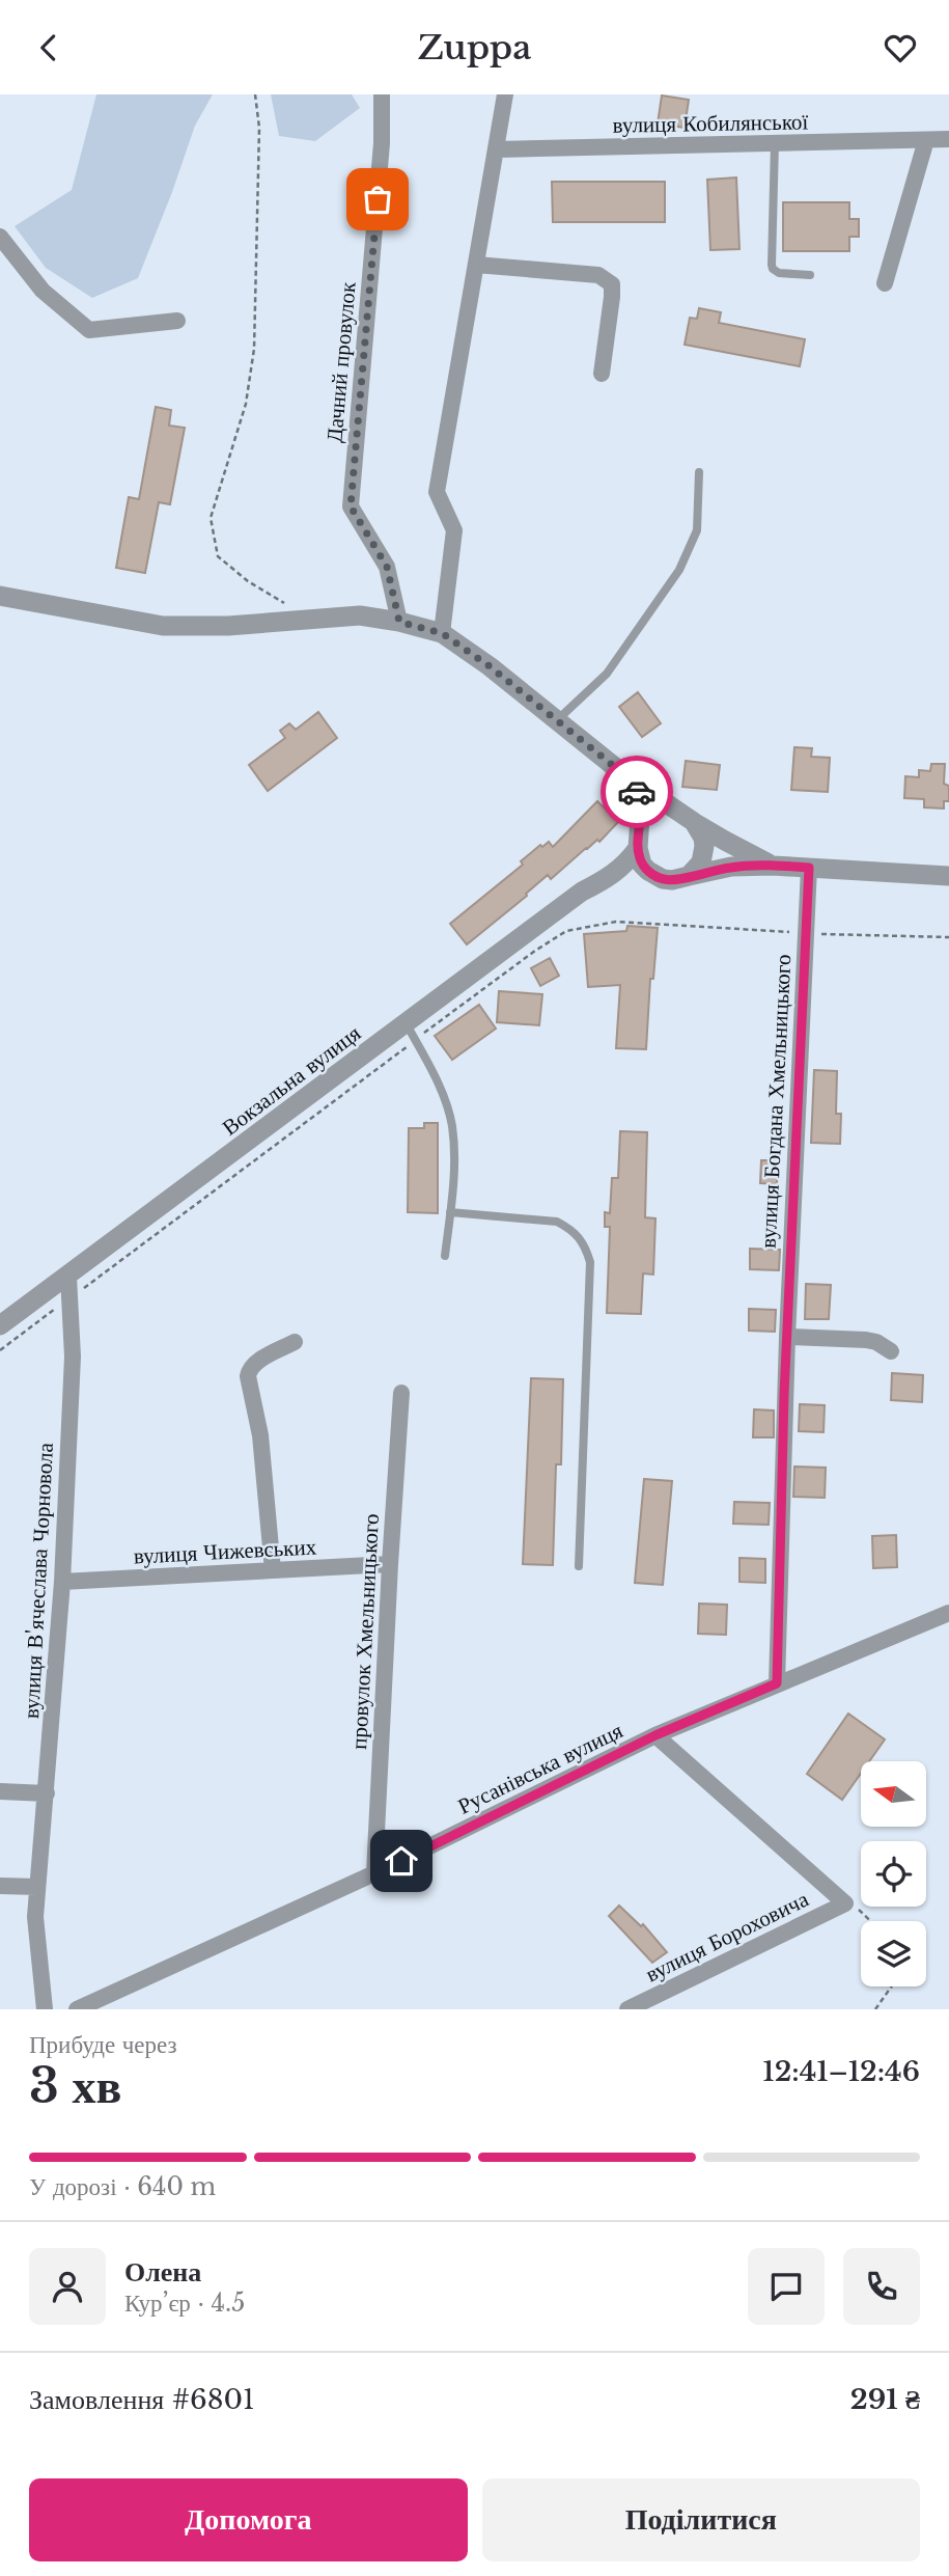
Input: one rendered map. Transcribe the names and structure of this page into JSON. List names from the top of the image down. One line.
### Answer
{"streets":{"street":["вулиця Кобилянської","Дачний провулок","Вокзальна вулиця","вулиця Богдана Хмельницького","вулиця Чижевських","вулиця В'ячеслава Чорновола","провулок Хмельницького","Русанівська вулиця","вулиця Бороховича"]},"crossings":[["Вокзальна вулиця","вулиця В'ячеслава Чорновола"],["вулиця Богдана Хмельницького","Русанівська вулиця"],["вулиця Чижевських","вулиця В'ячеслава Чорновола"],["вулиця Чижевських","провулок Хмельницького"],["провулок Хмельницького","Русанівська вулиця"]],"north":"left","page":{"header":"Zuppa","heading":["3 хв","Прибуде через","12:41–12:46"],"panel":["Олена","Кур’єр · 4.5","Замовлення #6801","291 ₴"],"bar":"У дорозі · 640 m","buttons":["Допомога","Поділитися"]}}
